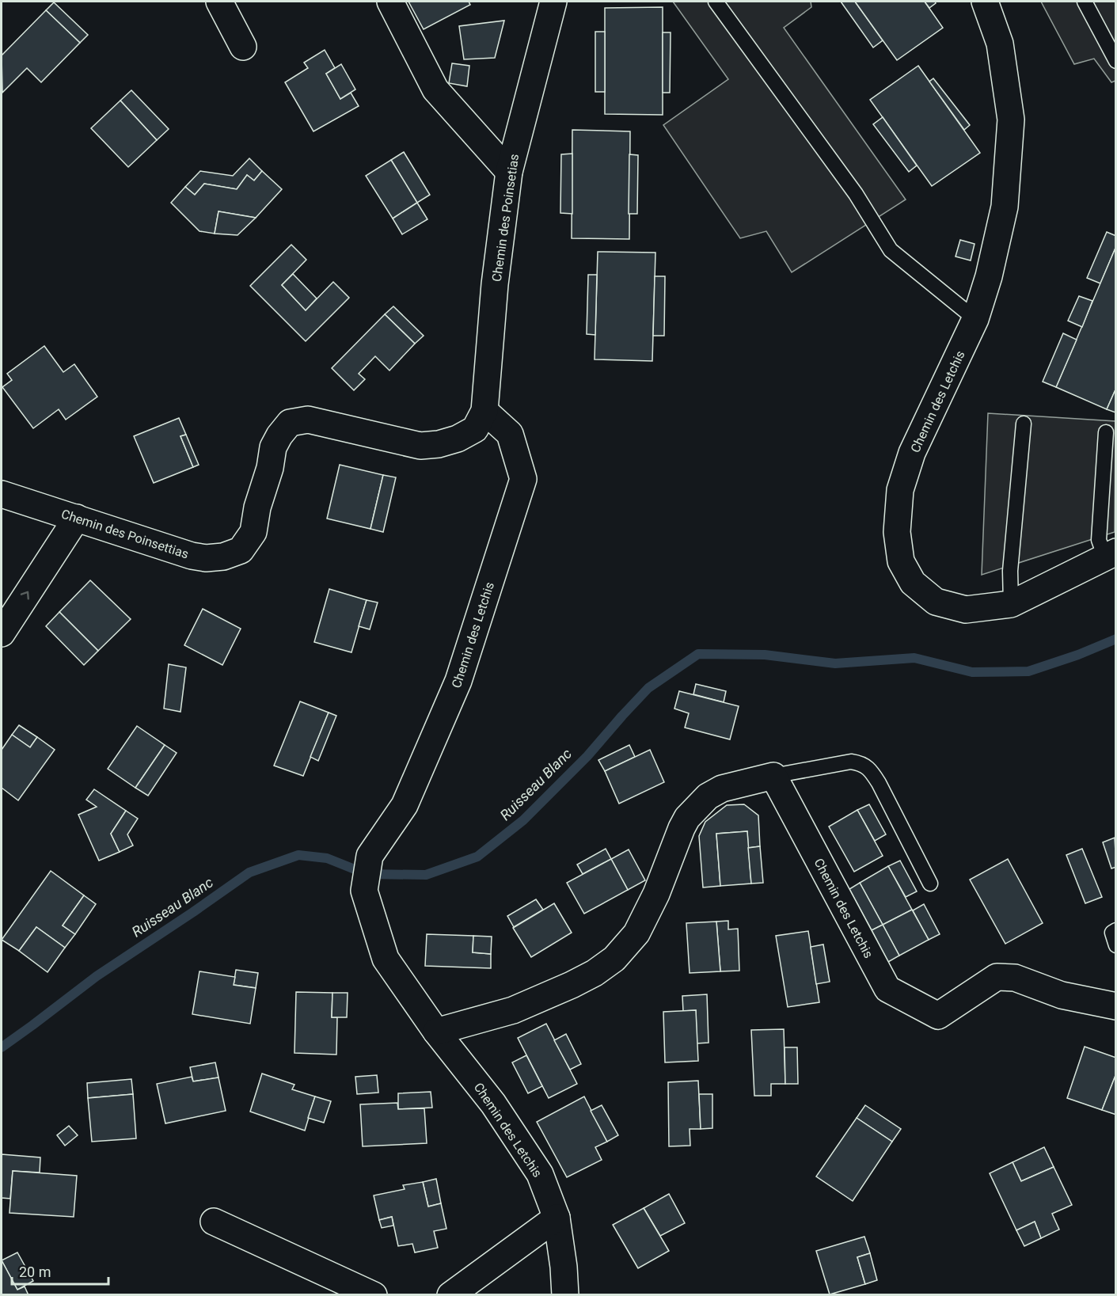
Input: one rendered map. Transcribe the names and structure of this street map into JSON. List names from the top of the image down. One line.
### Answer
{"streets":{"street":["Chemin des Poinsetias","Chemin des Letchis","Chemin des Poinsettias"]},"crossings":[["Chemin des Poinsetias","Chemin des Letchis"],["Chemin des Poinsetias","Chemin des Poinsettias"],["Chemin des Letchis","Chemin des Poinsettias"]],"water":["Ruisseau Blanc"],"scale_bar":"20 m"}
